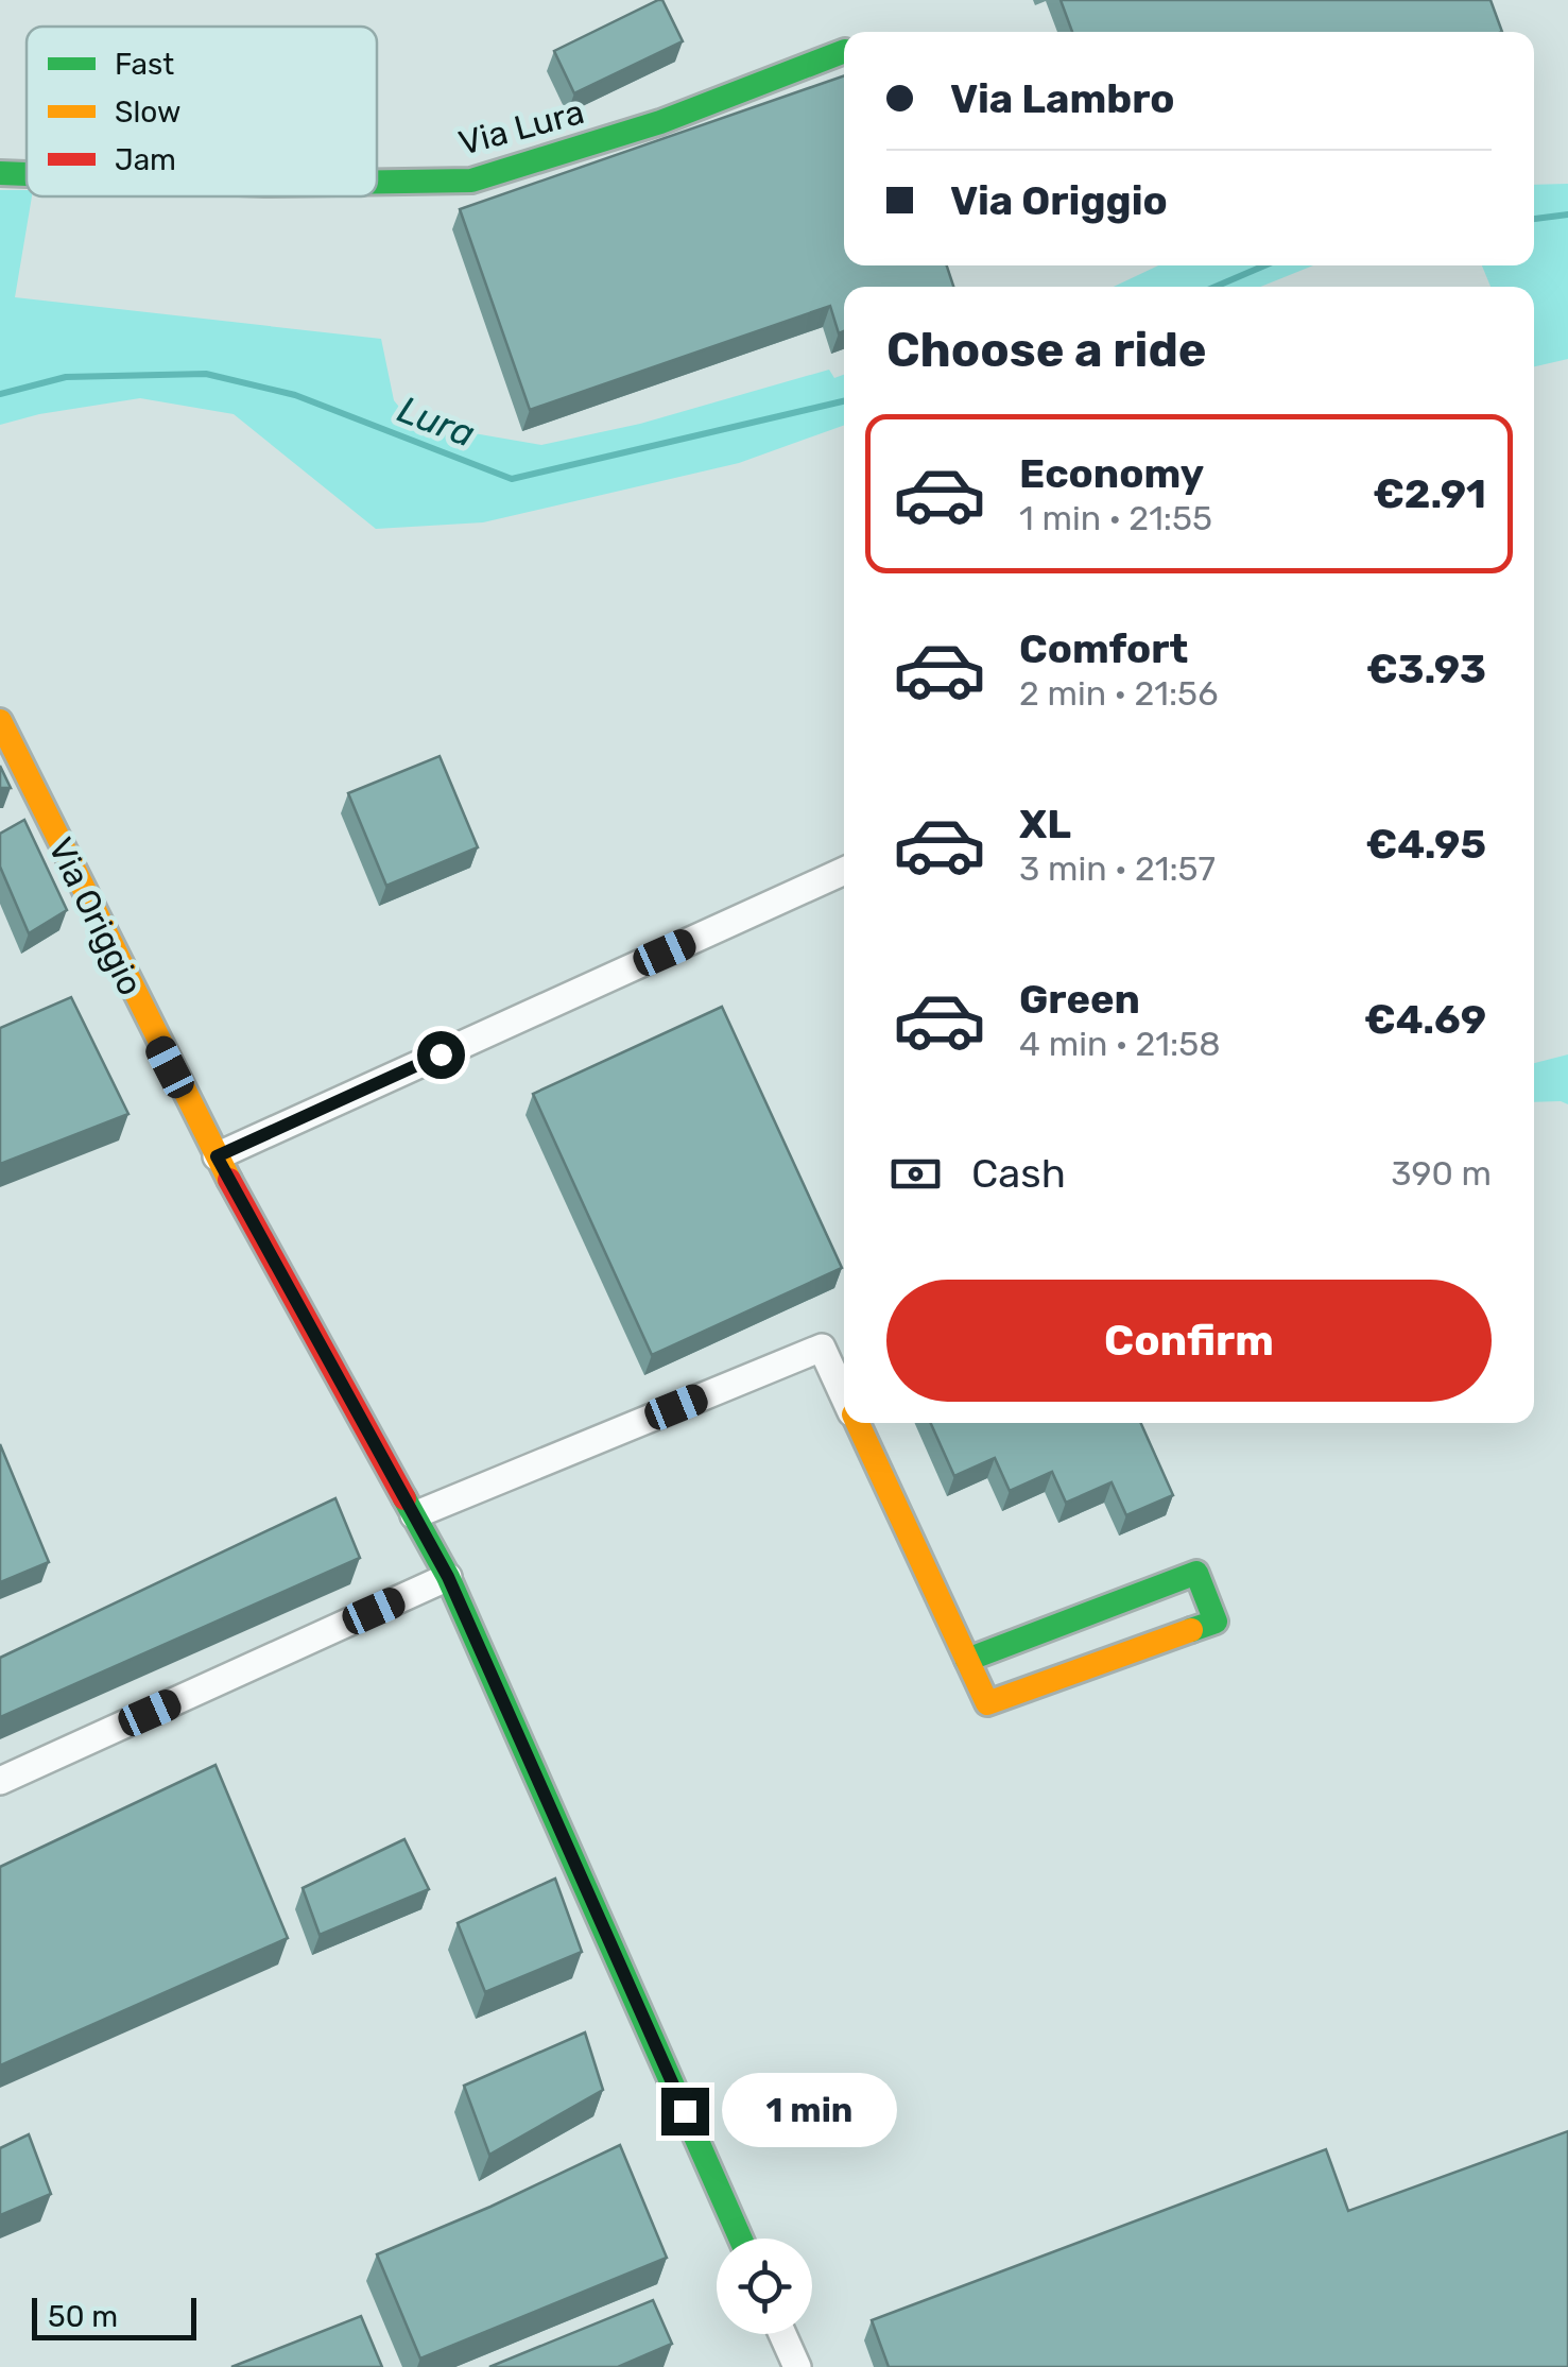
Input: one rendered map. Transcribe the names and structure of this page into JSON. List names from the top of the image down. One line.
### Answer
{"streets":{"street":["Via Lura","Via Origgio"]},"water":["Lura"],"legend":["Fast","Slow","Jam"],"scale_bar":"50 m","page":{"banner":["Via Lambro","Via Origgio"],"heading":"Choose a ride","list":[{"name":"Economy","note":"1 min · 21:55","value":"€2.91"},{"name":"Comfort","note":"2 min · 21:56","value":"€3.93"},{"name":"XL","note":"3 min · 21:57","value":"€4.95"},{"name":"Green","note":"4 min · 21:58","value":"€4.69"}],"pay":["Cash","390 m"],"buttons":"Confirm","bubble":"1 min","scale":"50 m"}}
